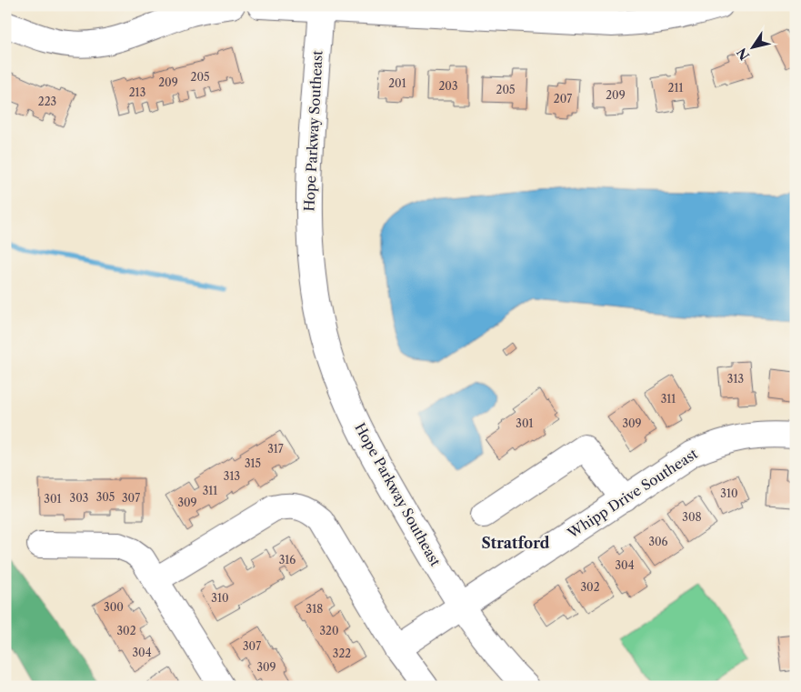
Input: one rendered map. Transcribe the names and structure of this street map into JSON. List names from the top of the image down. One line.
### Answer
{"streets":{"street":["Hope Parkway Southeast","Whipp Drive Southeast"]},"crossings":[["Hope Parkway Southeast","Whipp Drive Southeast"]],"districts":["Stratford"],"house_numbers":["205","209","201","203","211","205","213","209","207","223","313","311","301","309","317","315","313","311","310","305","303","307","301","309","308","306","316","304","302","310","300","318","302","320","307","304","322","309"],"north":"bottom left"}
